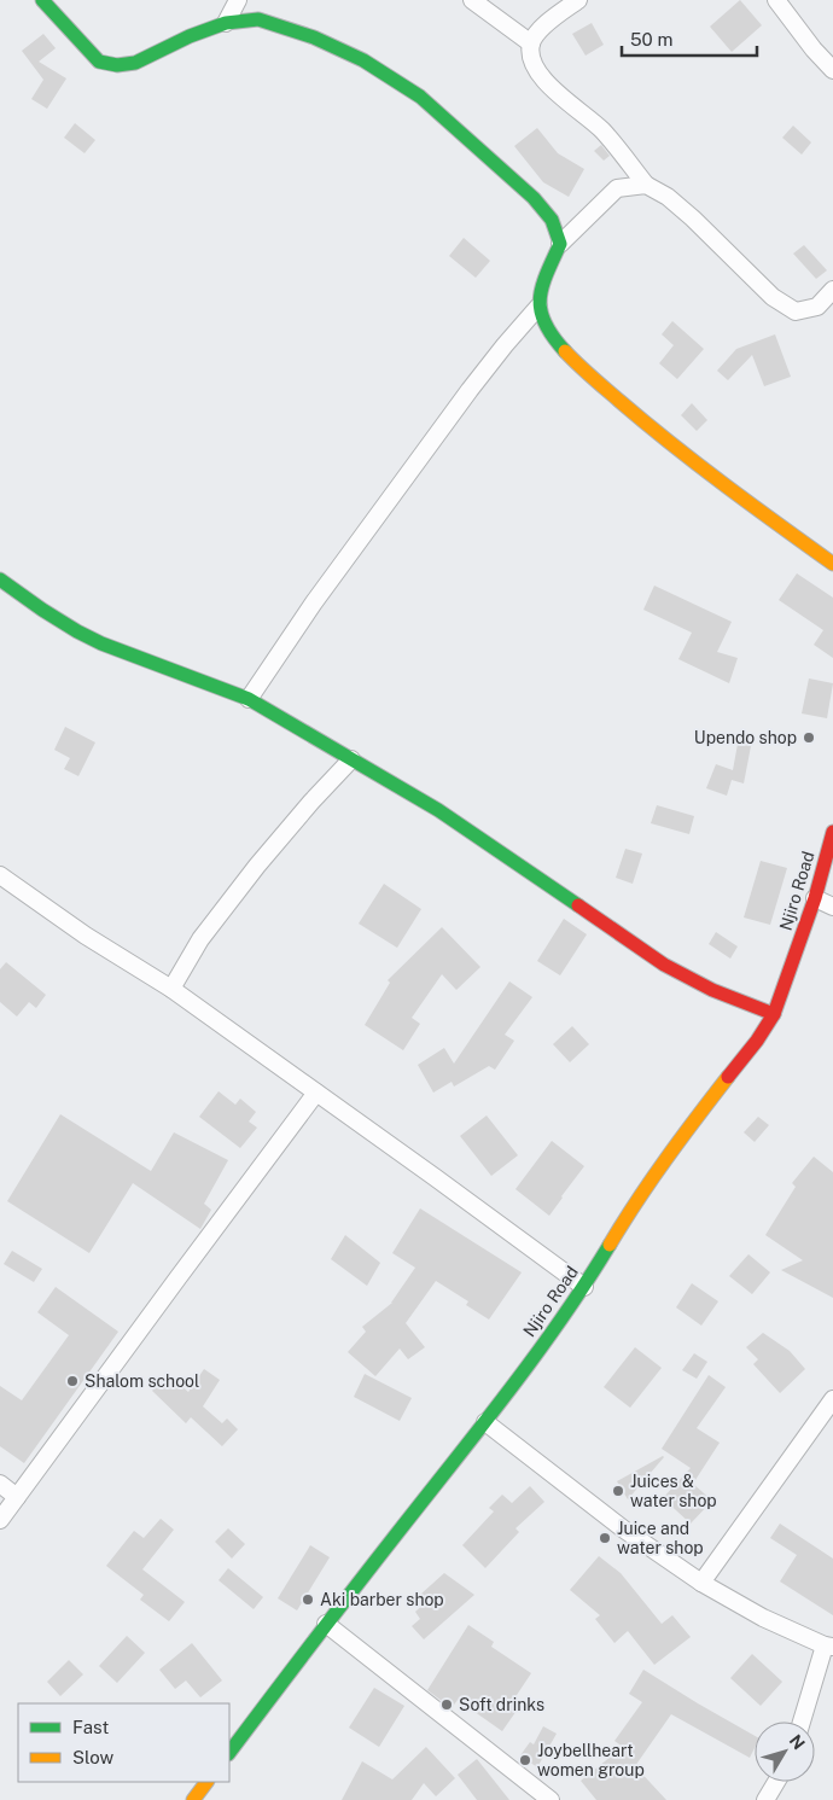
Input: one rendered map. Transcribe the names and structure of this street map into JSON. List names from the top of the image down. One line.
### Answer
{"streets":{"street":["Njiro Road"]},"places":["Upendo shop","Shalom school","Juices & water shop","Juice and water shop","Aki barber shop","Soft drinks","Joybellheart women group"],"legend":["Fast","Slow"],"scale_bar":"50 m","north":"top right"}
